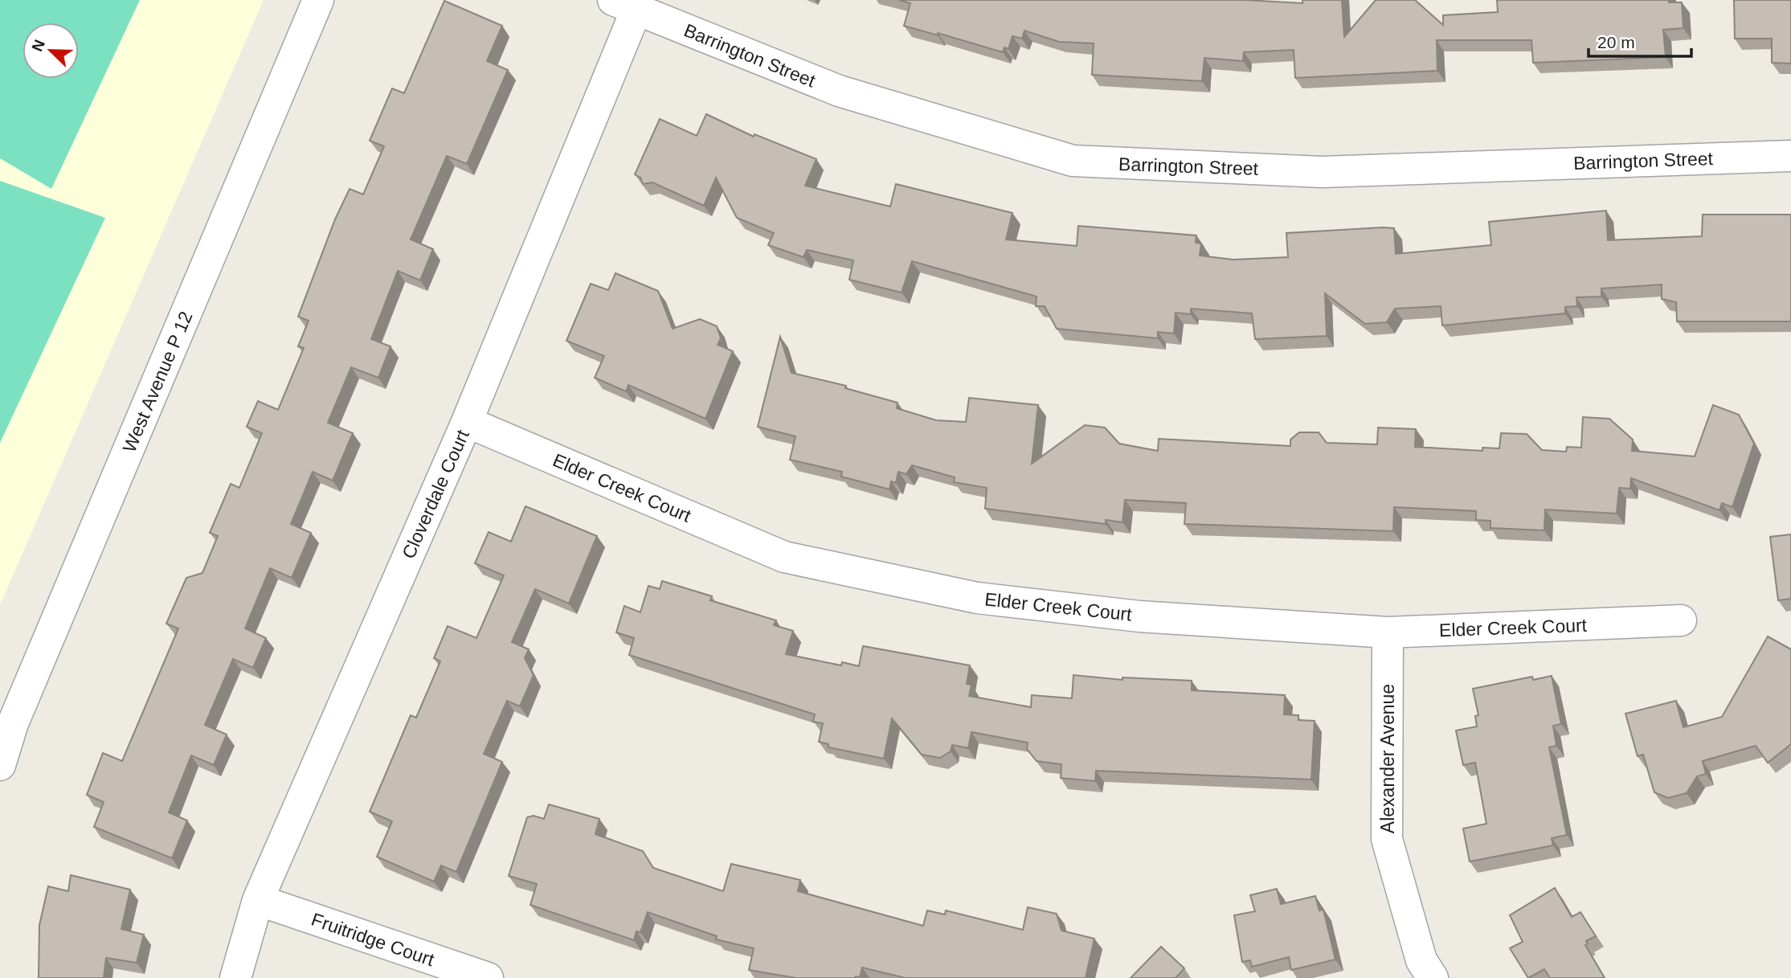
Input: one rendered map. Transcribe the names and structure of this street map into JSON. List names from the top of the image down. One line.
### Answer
{"streets":{"street":["Barrington Street","West Avenue P 12","Elder Creek Court","Cloverdale Court","Alexander Avenue","Fruitridge Court"]},"crossings":[["Barrington Street","Cloverdale Court"],["Elder Creek Court","Cloverdale Court"],["Elder Creek Court","Alexander Avenue"],["Cloverdale Court","Fruitridge Court"]],"scale_bar":"20 m","north":"top left"}
